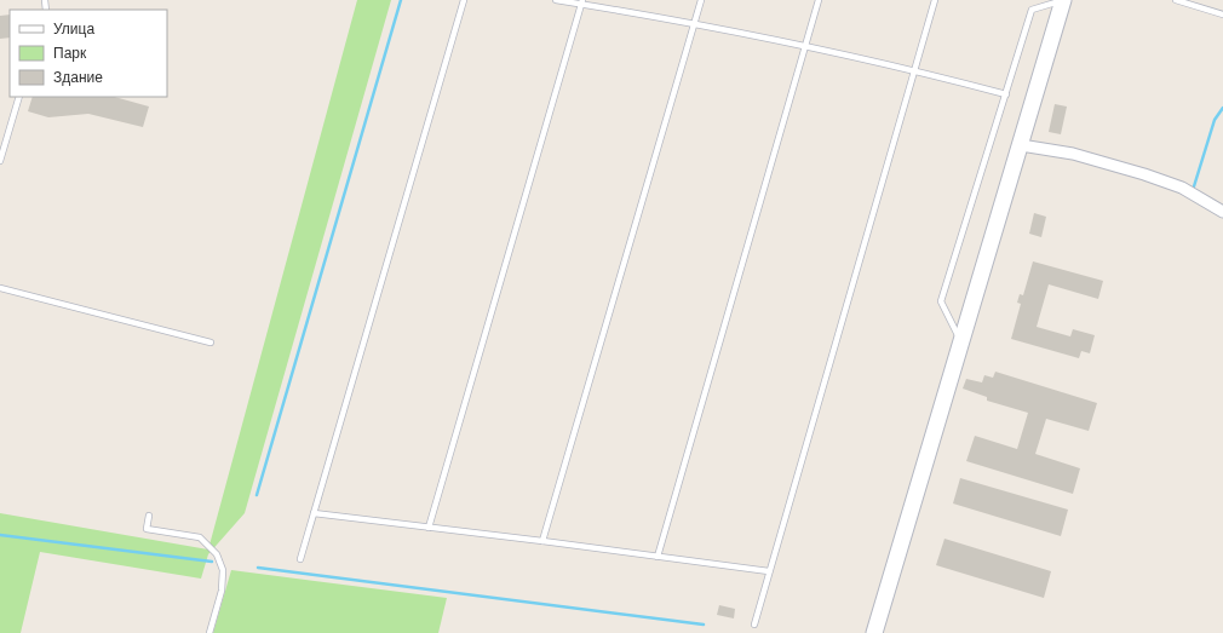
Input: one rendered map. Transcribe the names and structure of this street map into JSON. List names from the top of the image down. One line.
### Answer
{"legend":["Улица","Парк","Здание"]}
